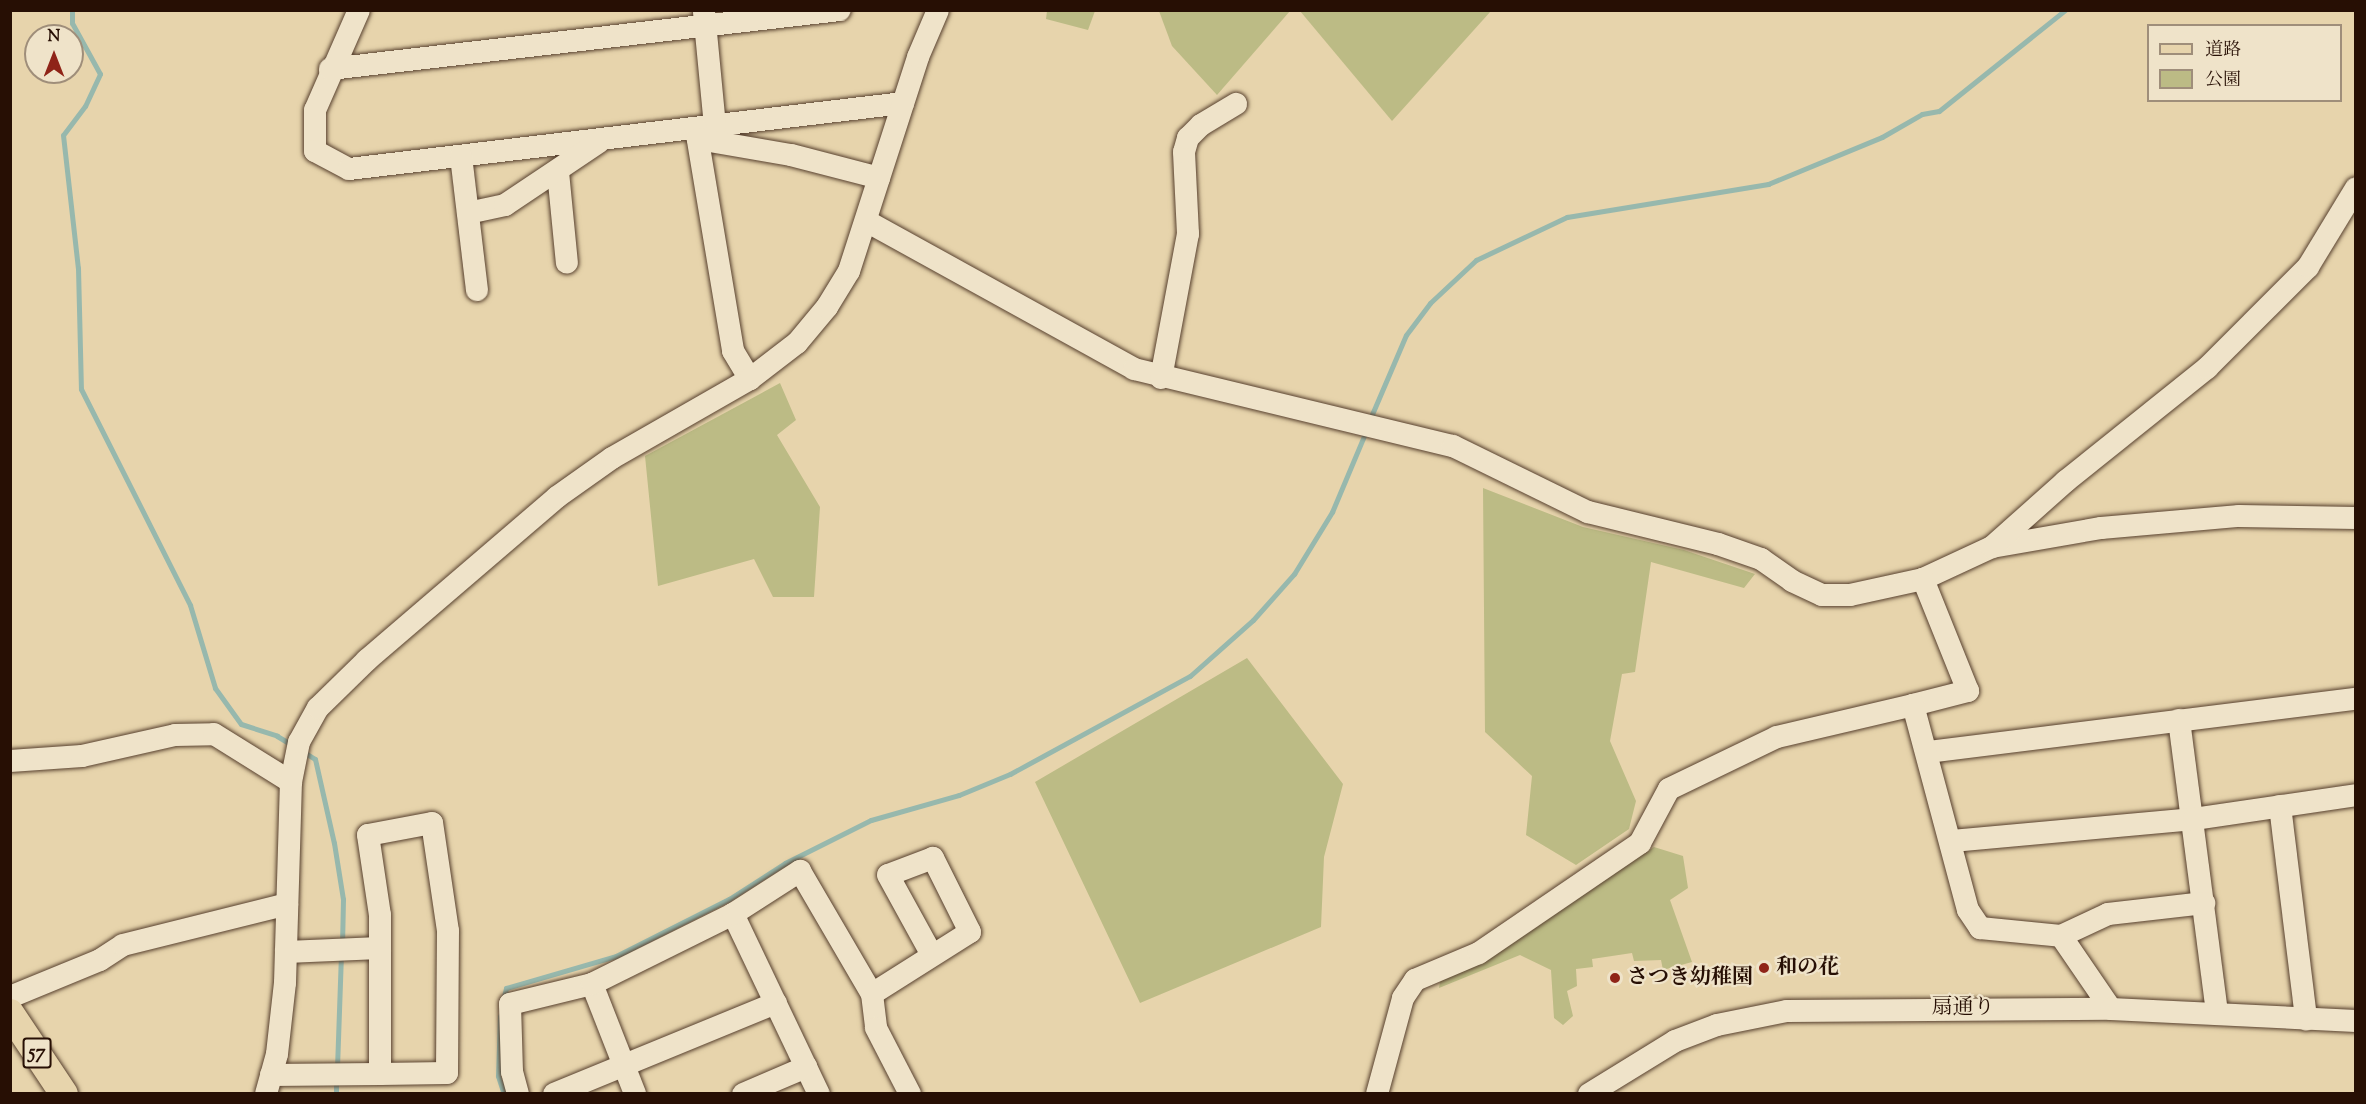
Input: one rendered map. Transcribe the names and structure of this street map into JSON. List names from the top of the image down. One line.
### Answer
{"streets":{"main road":["57"],"street":["扇通り"]},"places":["和の花","さつき幼稚園"],"legend":["道路","公園"],"north":"top"}
